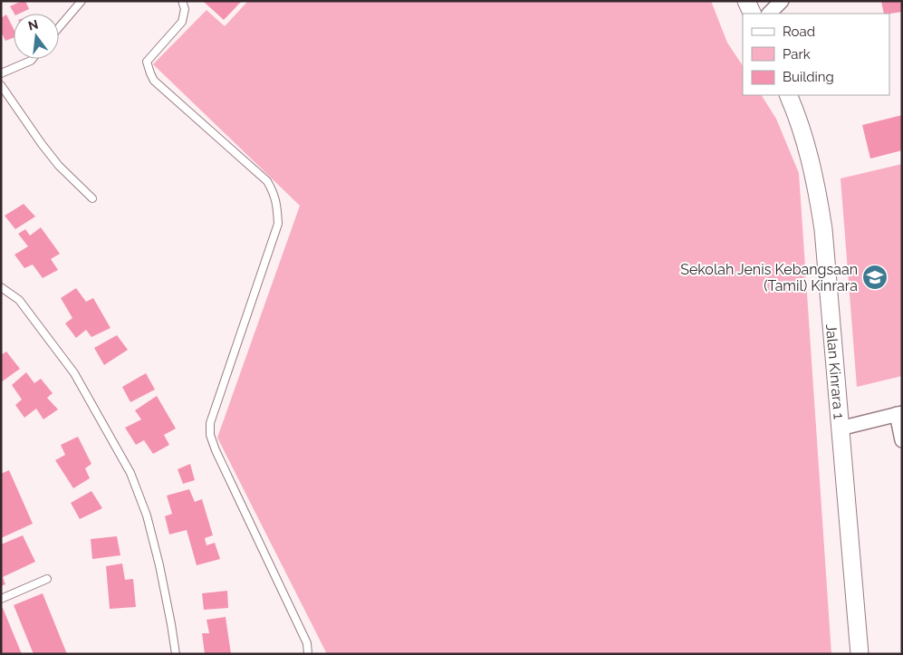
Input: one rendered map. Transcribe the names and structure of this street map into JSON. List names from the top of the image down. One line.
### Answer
{"streets":{"street":["Jalan Kinrara 1"]},"places":{"school or university":["Sekolah Jenis Kebangsaan (Tamil) Kinrara"]},"legend":["Road","Park","Building"],"north":"top"}
